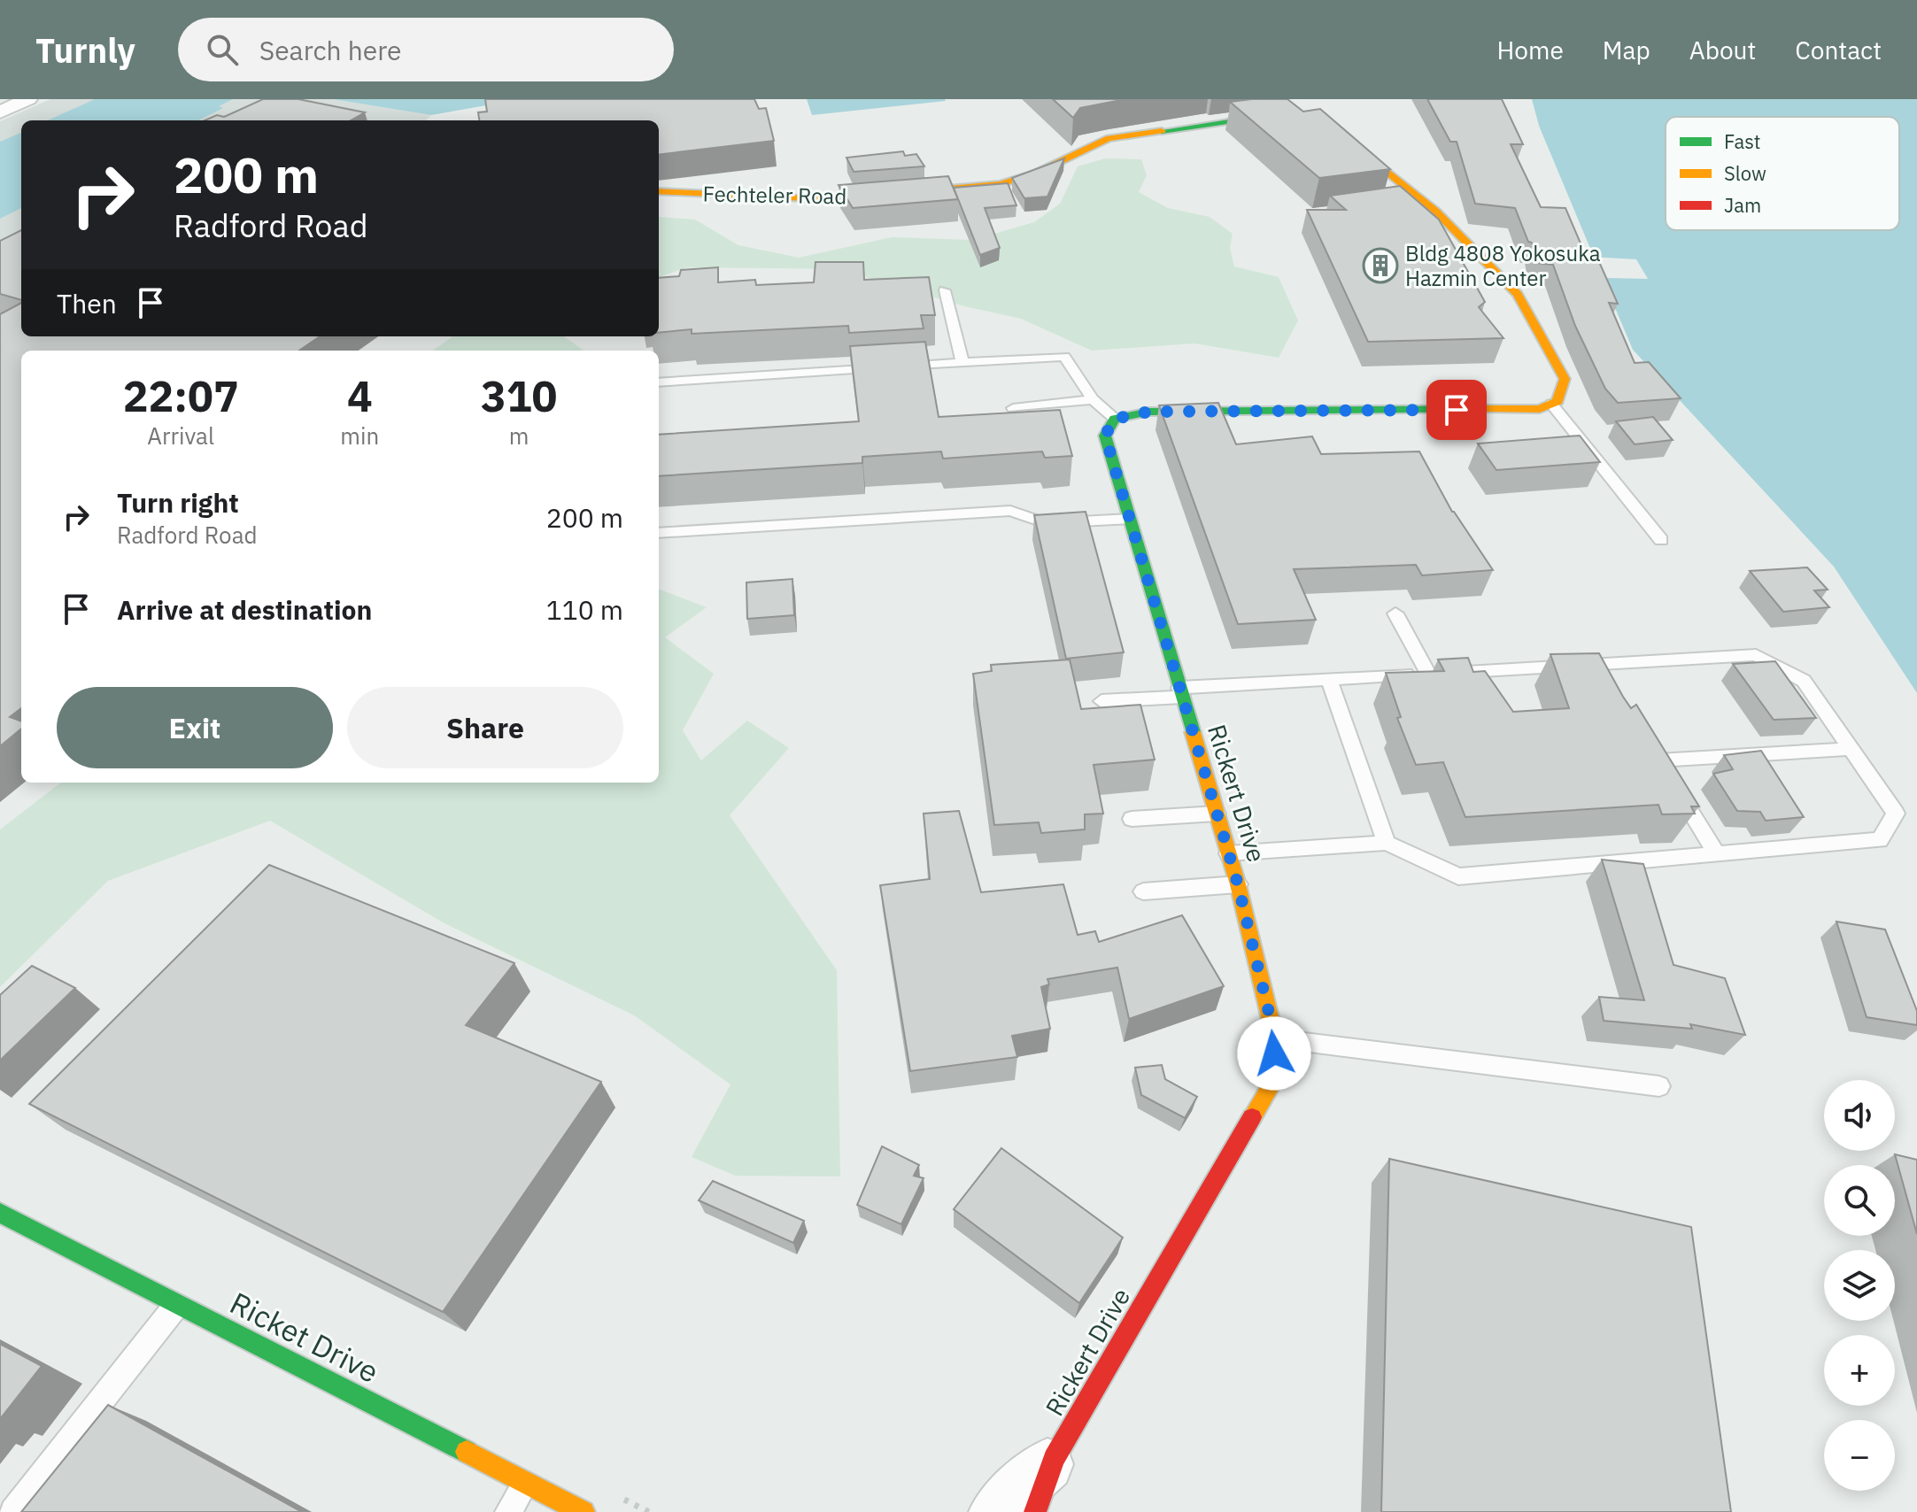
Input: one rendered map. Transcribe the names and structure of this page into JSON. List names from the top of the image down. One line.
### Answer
{"streets":{"street":["Fechteler Road","Rickert Drive","Ricket Drive"]},"places":{"building":["Bldg 4808 Yokosuka Hazmin Center"]},"legend":["Fast","Slow","Jam"],"page":{"header":"Turnly","search":"Search here","nav":["Home","Map","About","Contact"],"turn":["200 m","Radford Road"],"then":"Then","eta":["22:07","Arrival","4","min","310","m"],"list":[{"name":"Turn right","note":"Radford Road","value":"200 m"},{"name":"Arrive at destination","value":"110 m"}],"buttons":["Exit","Share"],"map_buttons":["+","−"]}}
